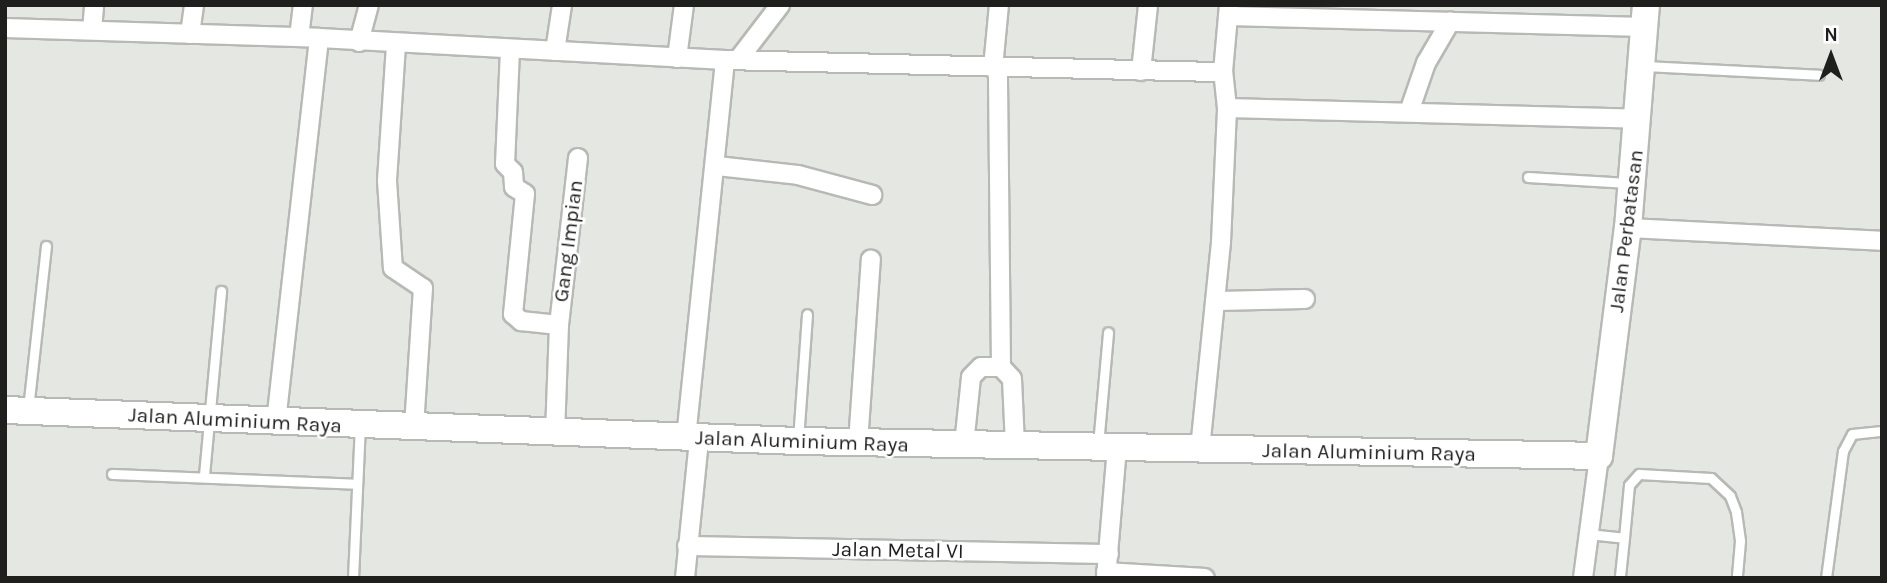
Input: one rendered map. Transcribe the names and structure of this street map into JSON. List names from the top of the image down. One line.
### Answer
{"streets":{"street":["Jalan Perbatasan","Gang Impian","Jalan Aluminium Raya","Jalan Metal VI"]},"crossings":[["Jalan Perbatasan","Jalan Aluminium Raya"],["Gang Impian","Jalan Aluminium Raya"]],"north":"top"}
